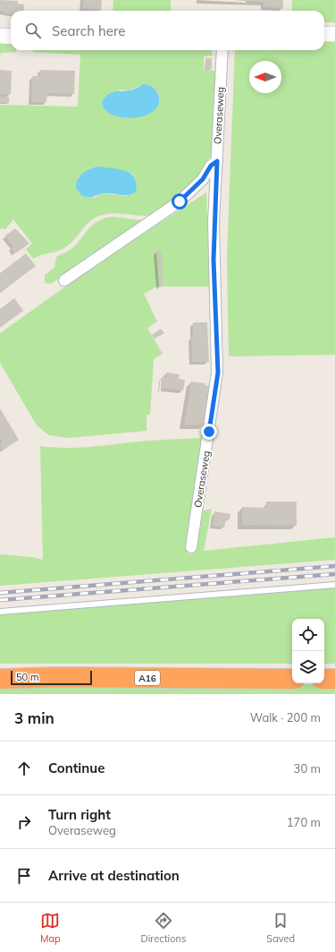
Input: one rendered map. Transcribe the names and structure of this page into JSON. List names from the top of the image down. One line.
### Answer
{"streets":{"highway":["A16"],"street":["Overaseweg"]},"scale_bar":"50 m","north":"left","page":{"search":"Search here","scale":"50 m","heading":["3 min","Walk · 200 m"],"list":[["Continue","30 m"],["Turn right","Overaseweg","170 m"],"Arrive at destination"],"nav":["Map","Directions","Saved"]}}
